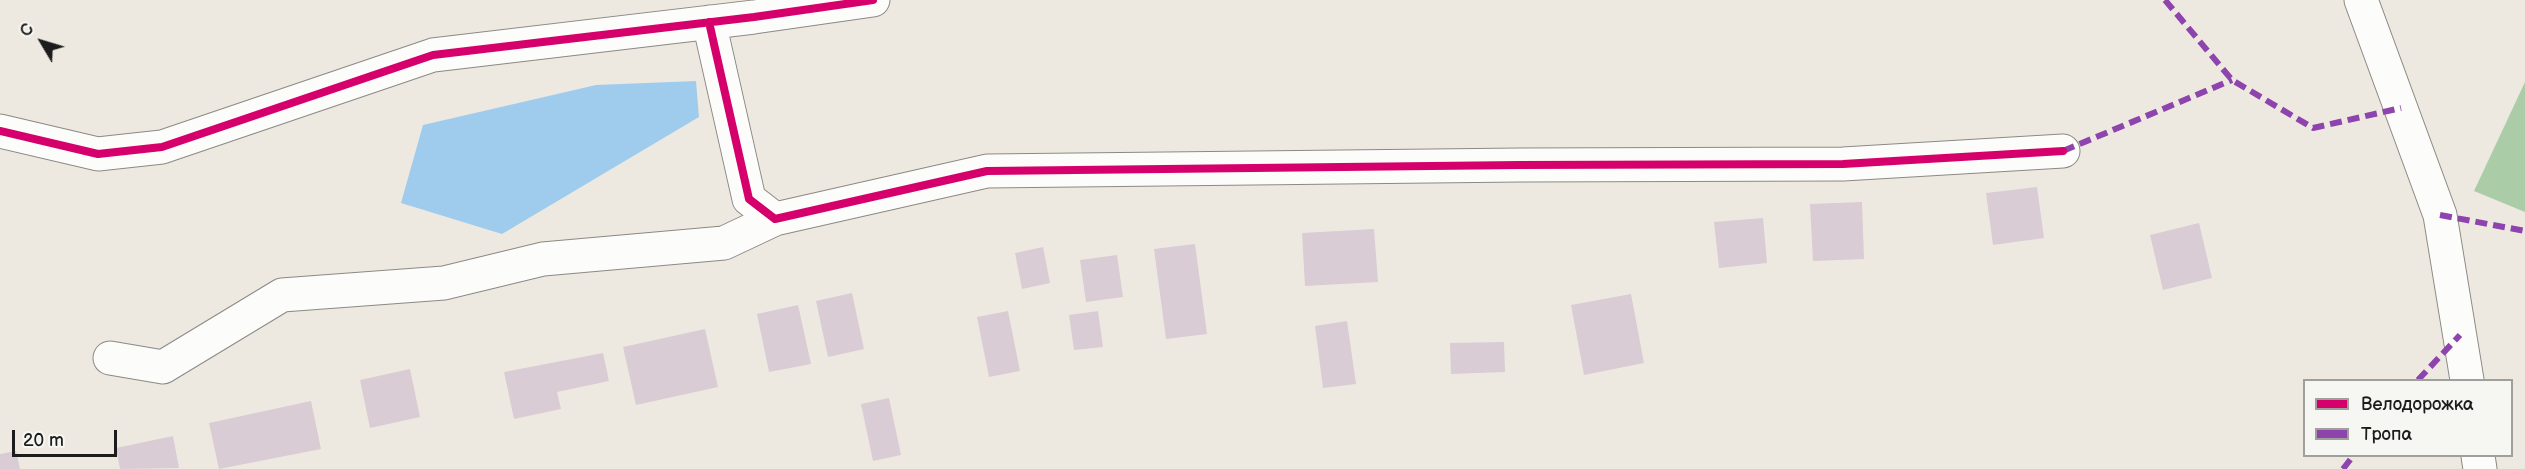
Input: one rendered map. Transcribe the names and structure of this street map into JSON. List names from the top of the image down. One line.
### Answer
{"legend":["Велодорожка","Тропа"],"scale_bar":"20 m","north":"top left"}
